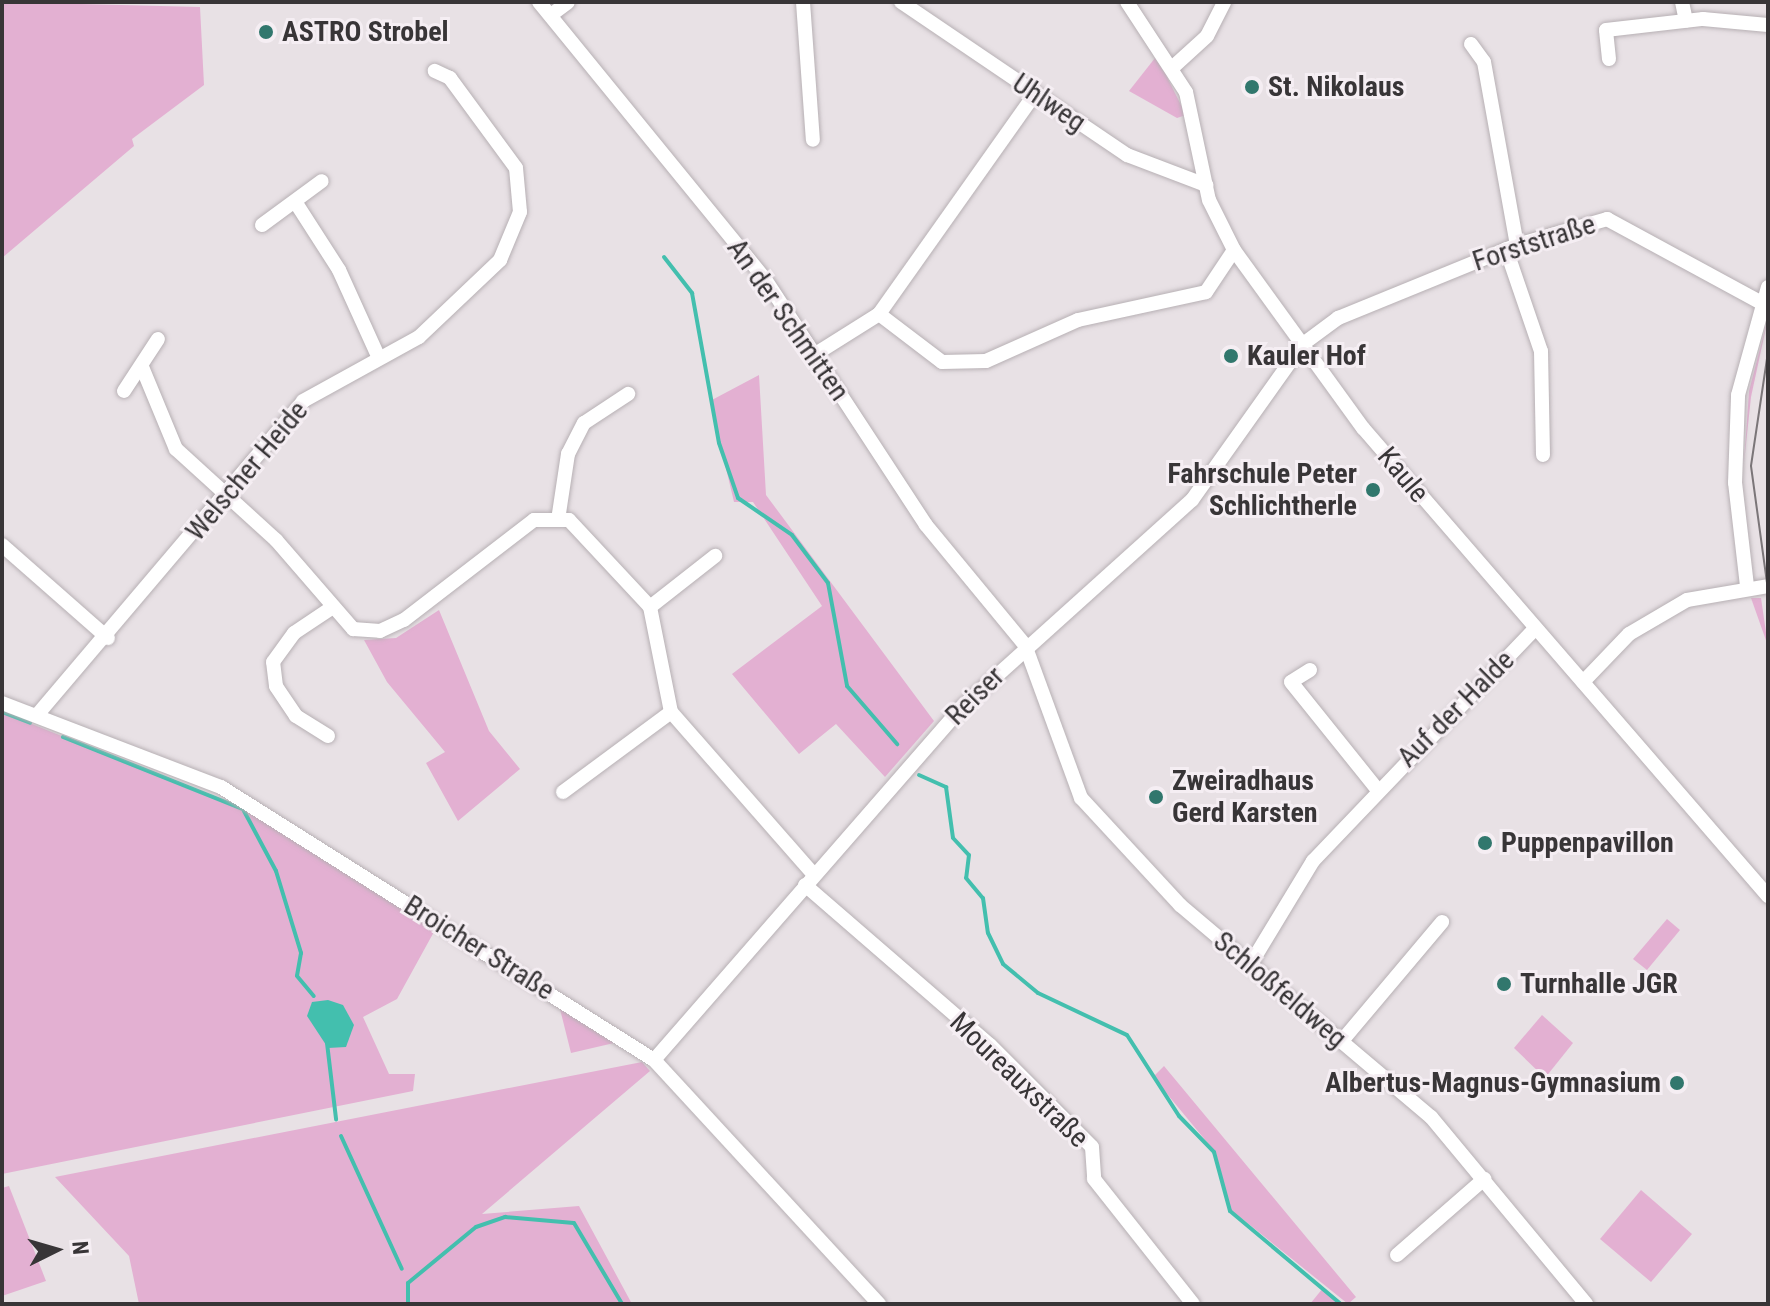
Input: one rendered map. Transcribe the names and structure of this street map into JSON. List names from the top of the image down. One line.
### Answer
{"streets":{"street":["Uhlweg","Forststraße","An der Schmitten","Welscher Heide","Kaule","Reiser","Auf der Halde","Broicher Straße","Schloßfeldweg","Moureauxstraße"]},"crossings":[["Uhlweg","Kaule"],["Forststraße","Kaule"],["Forststraße","Reiser"],["An der Schmitten","Reiser"],["An der Schmitten","Schloßfeldweg"],["Welscher Heide","Broicher Straße"],["Kaule","Reiser"],["Kaule","Auf der Halde"],["Reiser","Broicher Straße"],["Reiser","Schloßfeldweg"],["Reiser","Moureauxstraße"],["Auf der Halde","Schloßfeldweg"]],"places":["ASTRO Strobel","St. Nikolaus","Kauler Hof","Fahrschule Peter Schlichtherle","Zweiradhaus Gerd Karsten","Puppenpavillon","Turnhalle JGR","Albertus-Magnus-Gymnasium"],"north":"right"}
